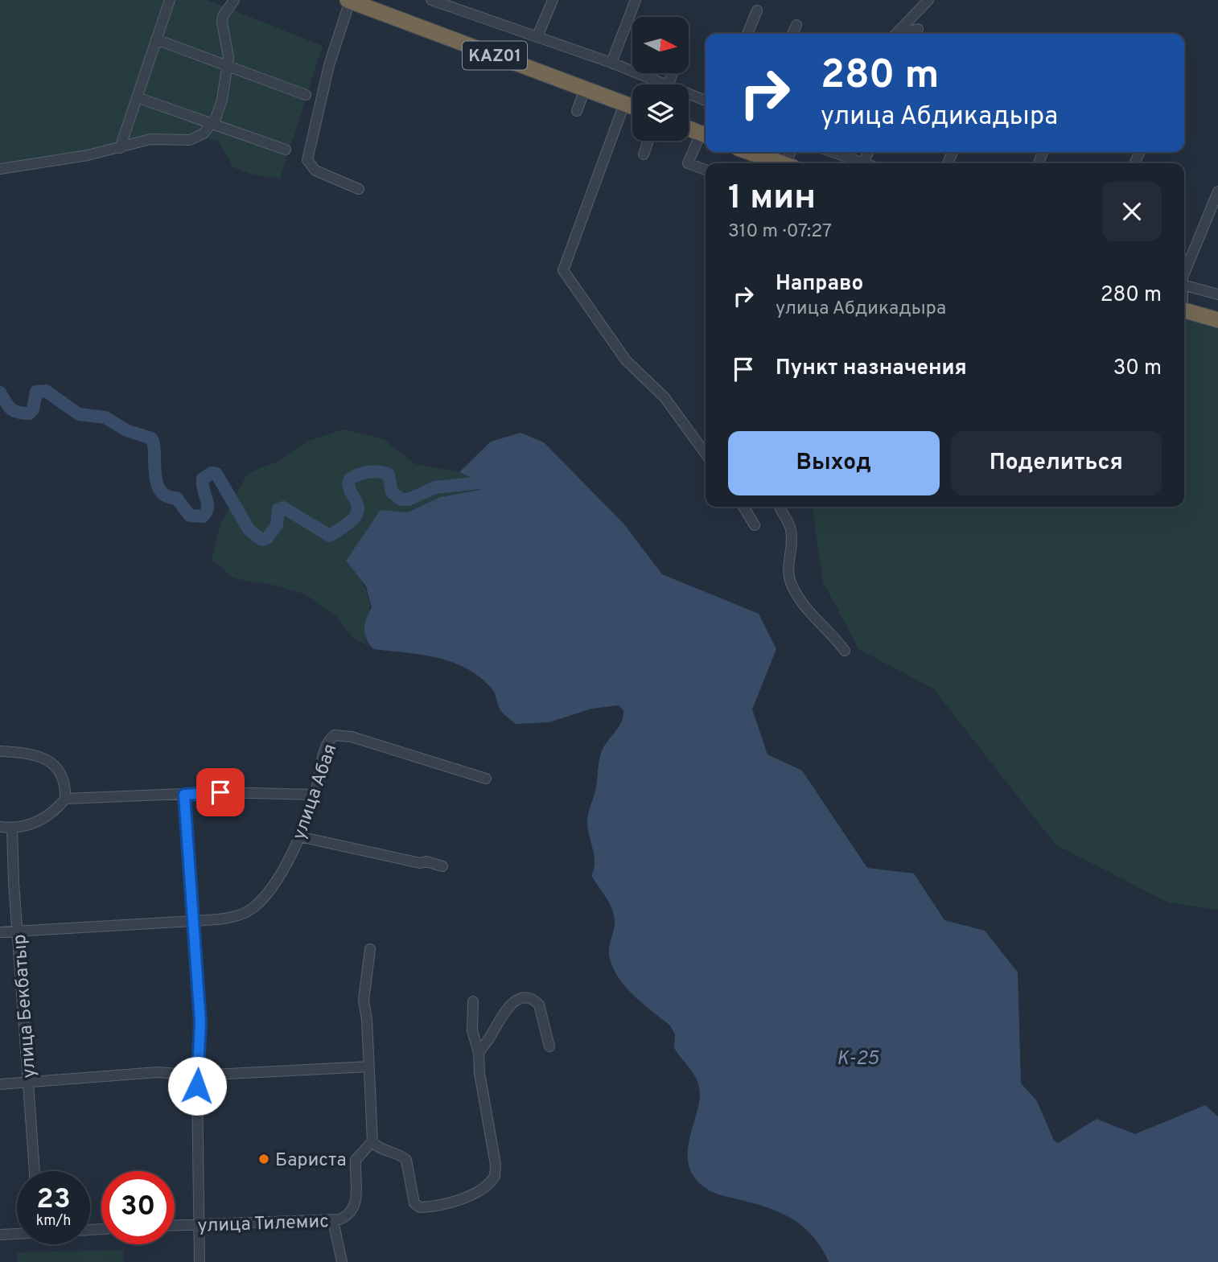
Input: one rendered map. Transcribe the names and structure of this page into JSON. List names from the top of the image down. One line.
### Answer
{"streets":{"highway":["KАZ01"],"street":["улица Абая","улица Бекбатыр","улица Тилемис"]},"crossings":[["улица Абая","улица Бекбатыр"]],"water":["К-25"],"places":["Бариста"],"north":"right","page":{"turn":["280 m","улица Абдикадыра"],"heading":["1 мин","310 m · 07:27"],"list":[{"name":"Направо","note":"улица Абдикадыра","value":"280 m"},{"name":"Пункт назначения","value":"30 m"}],"buttons":["Выход","Поделиться"],"speed":"23 km/h","limit":"30"}}
